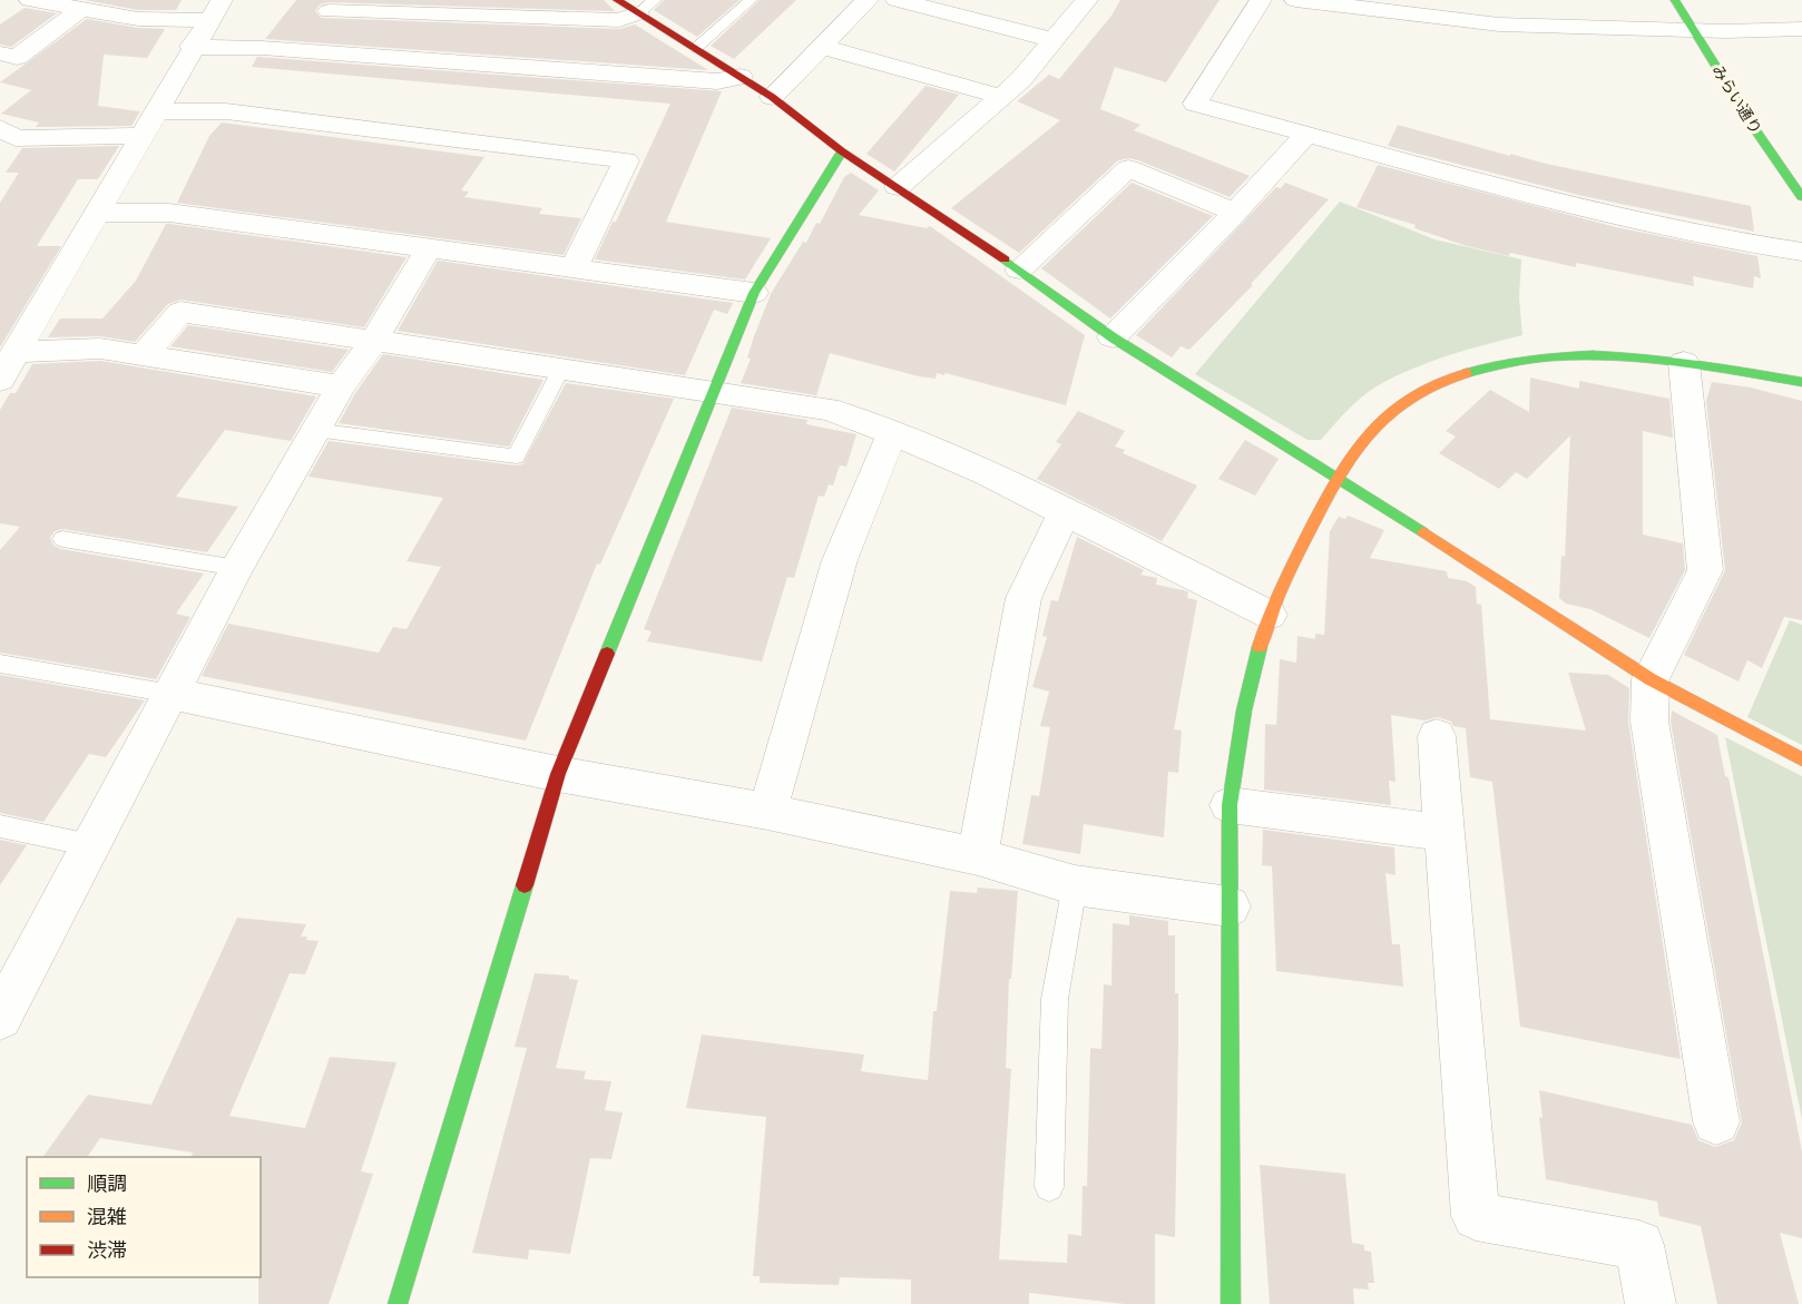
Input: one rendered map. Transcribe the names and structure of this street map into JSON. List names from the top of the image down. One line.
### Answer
{"streets":{"street":["みらい通り"]},"legend":["順調","混雑","渋滞"]}
